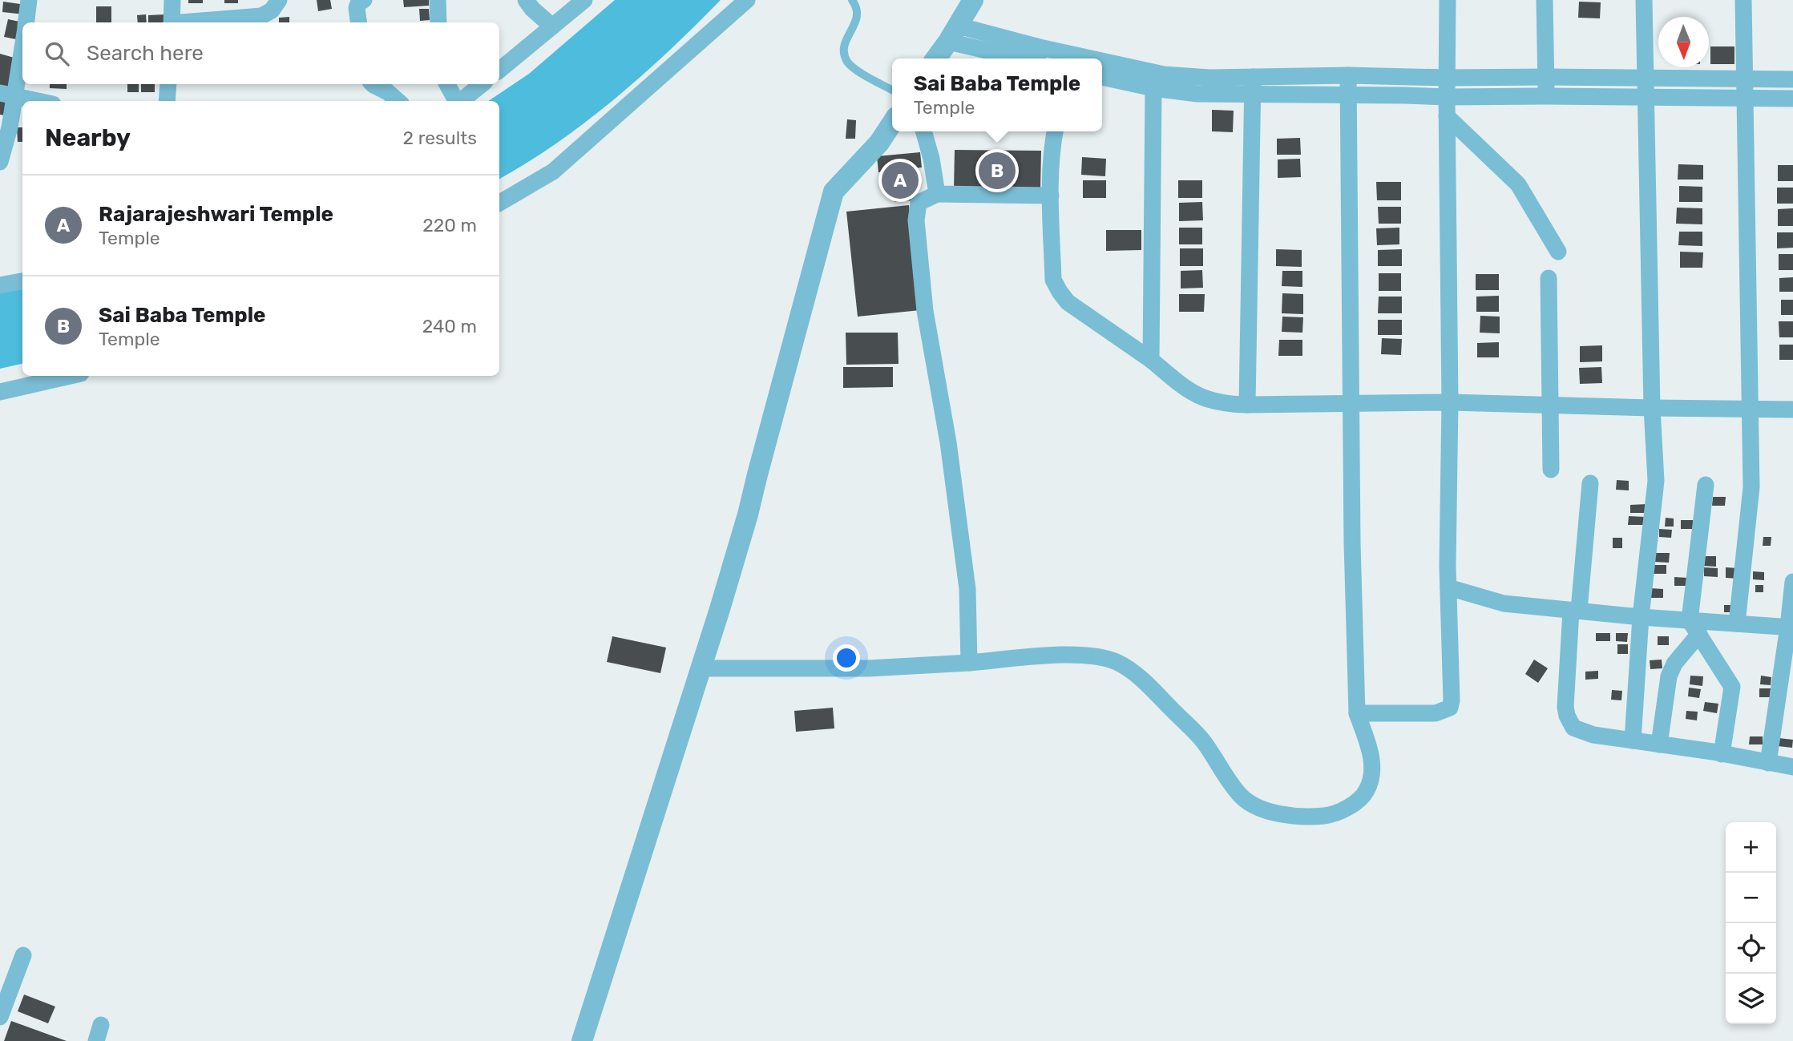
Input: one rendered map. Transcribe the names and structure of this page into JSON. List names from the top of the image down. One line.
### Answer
{"north":"bottom","page":{"search":"Search here","popup":["Sai Baba Temple","Temple"],"heading":["Nearby","2 results"],"pins":["B","A"],"list":[{"mark":"A","name":"Rajarajeshwari Temple","note":"Temple","value":"220 m"},{"mark":"B","name":"Sai Baba Temple","note":"Temple","value":"240 m"}],"map_buttons":["+","−"]}}
